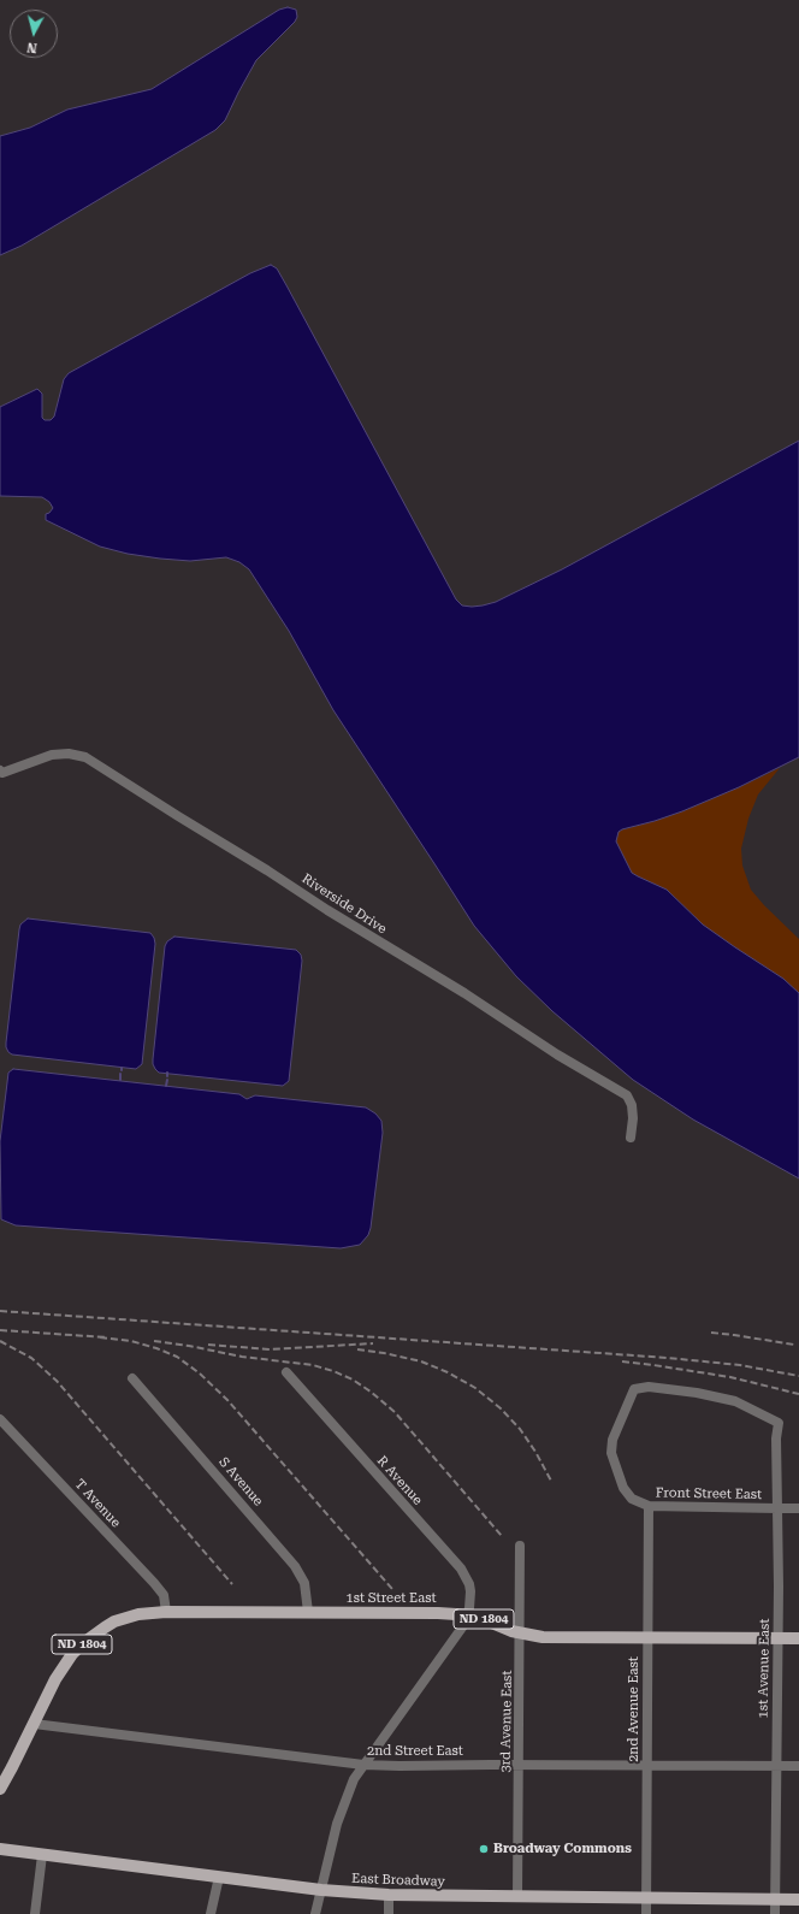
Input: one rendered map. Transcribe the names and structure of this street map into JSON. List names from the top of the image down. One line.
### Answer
{"streets":{"main road":["1st Street East","ND 1804","East Broadway"],"street":["Riverside Drive","R Avenue","S Avenue","Front Street East","T Avenue","1st Avenue East","2nd Avenue East","3rd Avenue East","2nd Street East"]},"crossings":[["R Avenue","1st Street East"],["R Avenue","2nd Street East"],["R Avenue","East Broadway"],["S Avenue","1st Street East"],["Front Street East","1st Avenue East"],["Front Street East","2nd Avenue East"],["T Avenue","1st Street East"],["1st Street East","ND 1804"],["1st Street East","1st Avenue East"],["1st Street East","2nd Avenue East"],["1st Street East","3rd Avenue East"],["1st Street East","2nd Street East"],["ND 1804","2nd Street East"],["1st Avenue East","2nd Street East"],["1st Avenue East","East Broadway"],["2nd Avenue East","2nd Street East"],["2nd Avenue East","East Broadway"],["3rd Avenue East","2nd Street East"],["3rd Avenue East","East Broadway"]],"places":["Broadway Commons"],"north":"bottom"}
